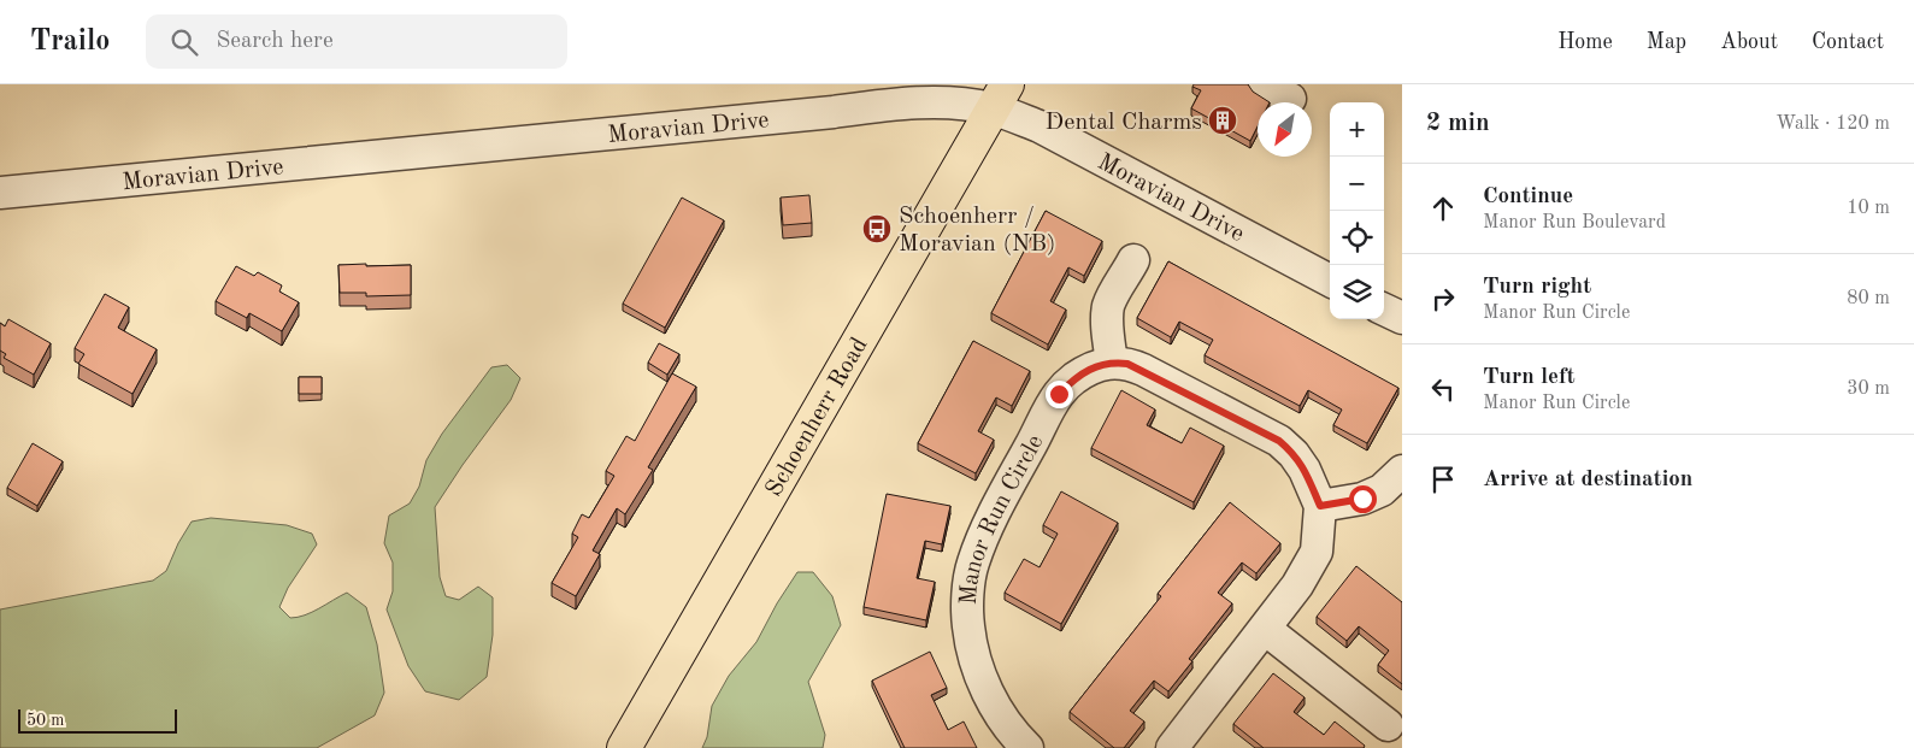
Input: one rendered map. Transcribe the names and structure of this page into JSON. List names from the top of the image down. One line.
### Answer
{"streets":{"main road":["Schoenherr Road"],"street":["Moravian Drive","Manor Run Circle"]},"crossings":[["Moravian Drive","Schoenherr Road"]],"places":{"building":["Dental Charms"],"bus stop":["Schoenherr / Moravian (NB)"]},"scale_bar":"50 m","north":"bottom left","page":{"header":"Trailo","search":"Search here","nav":["Home","Map","About","Contact"],"heading":["2 min","Walk · 120 m"],"map_buttons":["+","−"],"list":[["Continue","Manor Run Boulevard","10 m"],["Turn right","Manor Run Circle","80 m"],["Turn left","Manor Run Circle","30 m"],"Arrive at destination"],"scale":"50 m"}}
